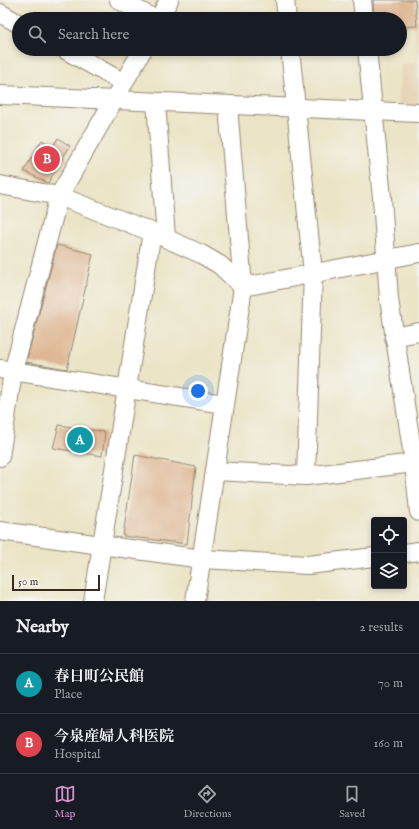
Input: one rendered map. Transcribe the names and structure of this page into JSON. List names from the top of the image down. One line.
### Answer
{"scale_bar":"50 m","page":{"search":"Search here","pins":["B","A"],"scale":"50 m","heading":["Nearby","2 results"],"list":[{"mark":"A","name":"春日町公民館","note":"Place","value":"70 m"},{"mark":"B","name":"今泉産婦人科医院","note":"Hospital","value":"160 m"}],"nav":["Map","Directions","Saved"]}}
